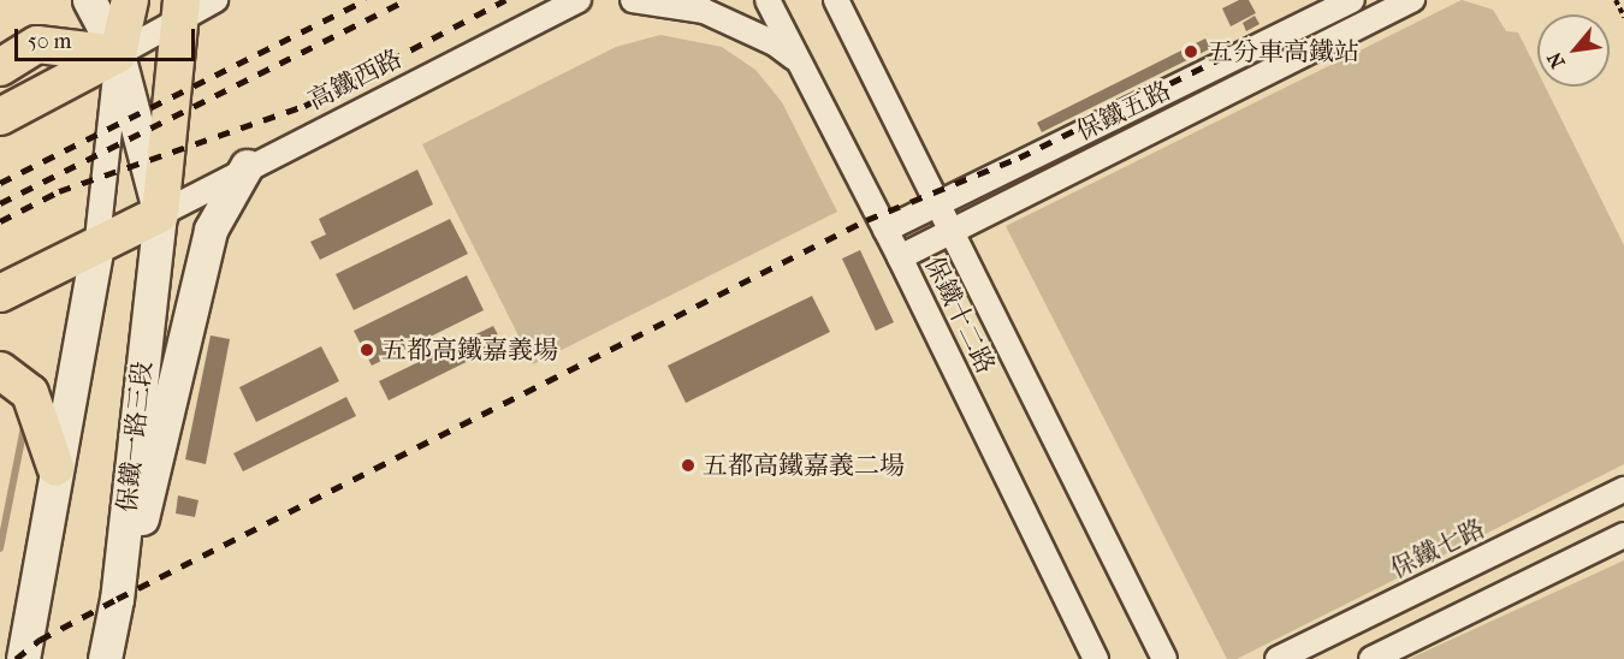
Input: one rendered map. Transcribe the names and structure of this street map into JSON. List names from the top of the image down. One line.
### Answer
{"streets":{"street":["高鐵西路","保鐵五路","保鐵十二路","保鐵一路三段","保鐵七路"]},"crossings":[["高鐵西路","保鐵一路三段"],["保鐵五路","保鐵十二路"]],"places":["五分車高鐵站","五都高鐵嘉義場","五都高鐵嘉義二場"],"scale_bar":"50 m","north":"bottom left"}
